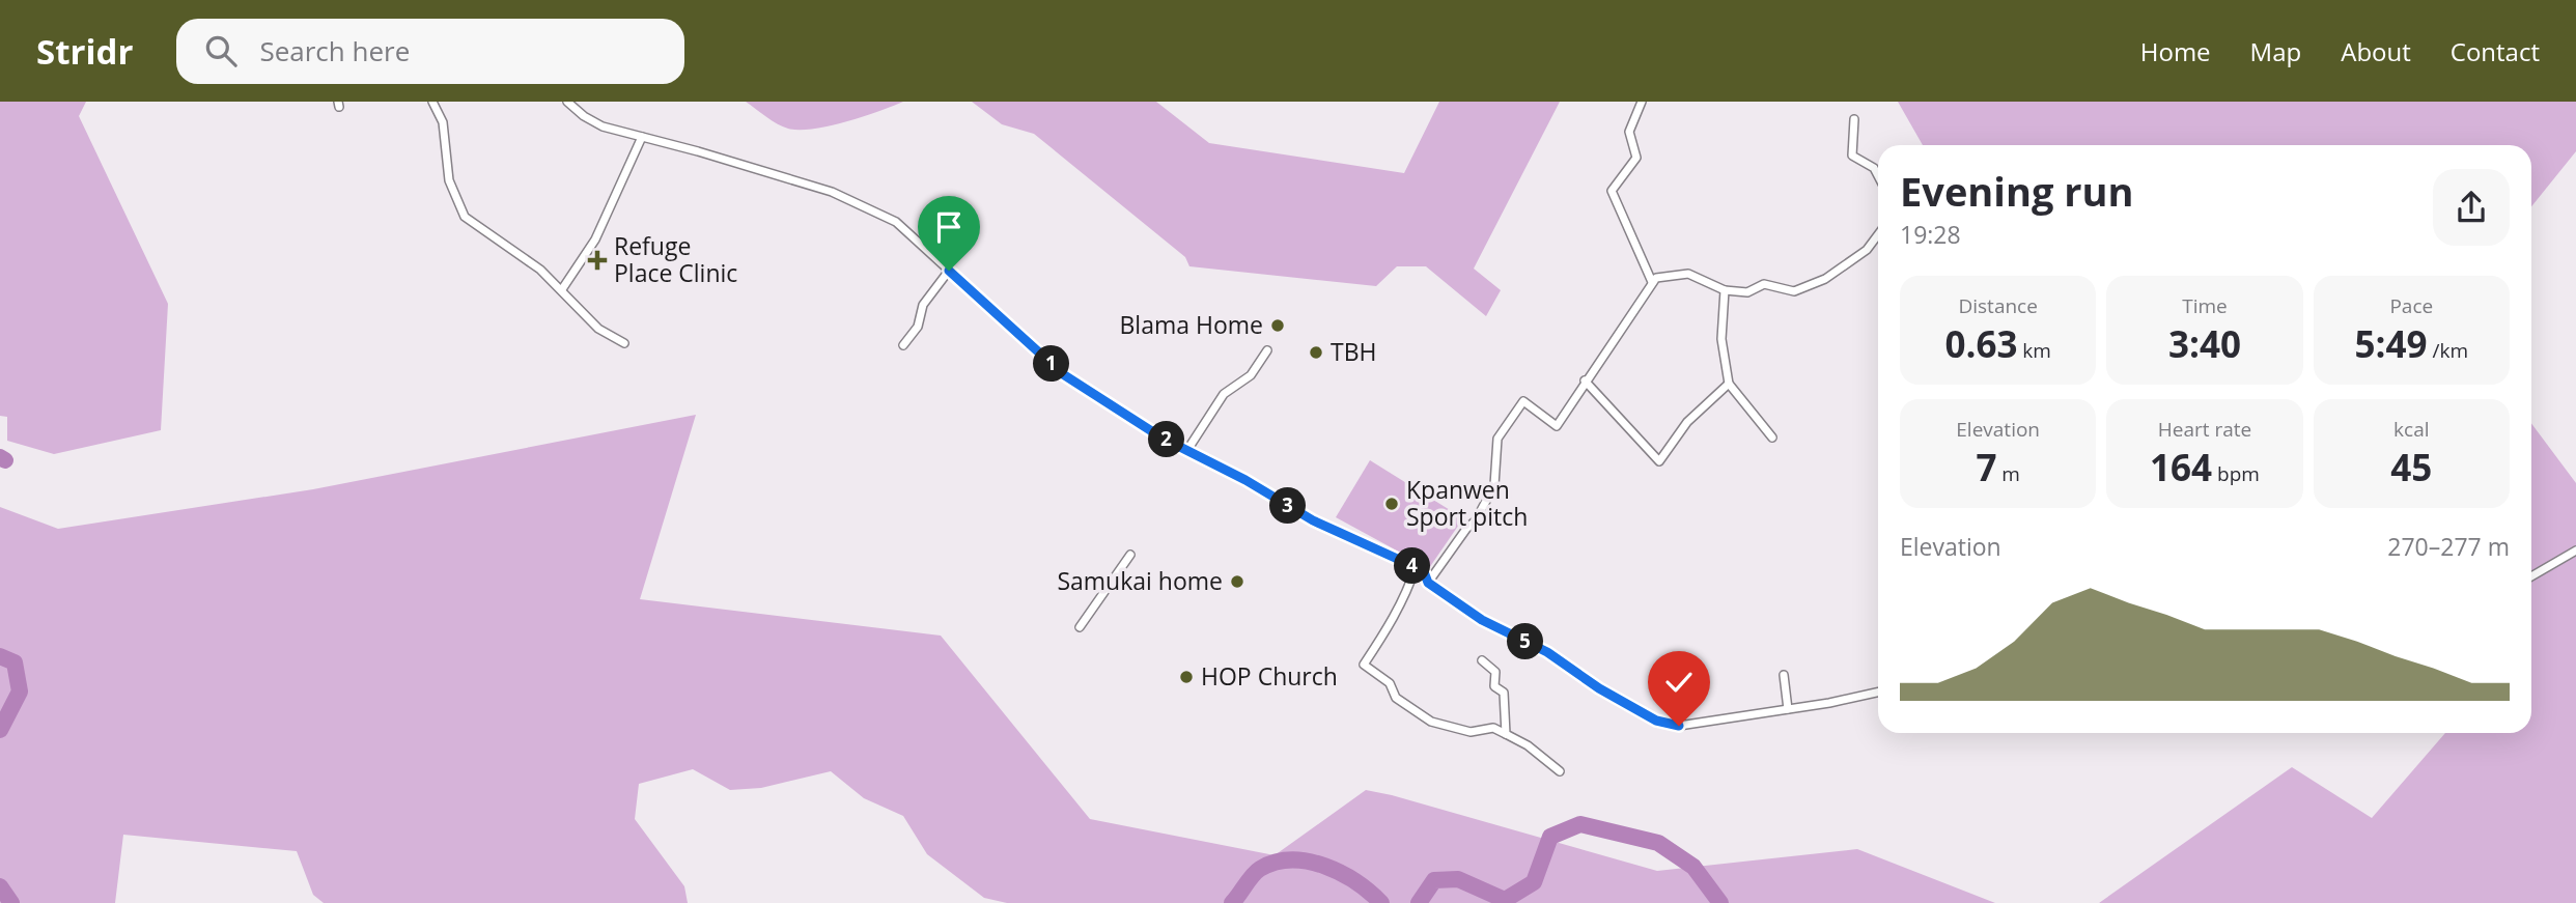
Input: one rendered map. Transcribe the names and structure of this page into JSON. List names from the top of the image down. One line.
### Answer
{"places":{"health":["Refuge Place Clinic"],"other":["Blama Home","TBH","Kpanwen Sport pitch","Samukai home","HOP Church"]},"page":{"header":"Stridr","search":"Search here","nav":["Home","Map","About","Contact"],"heading":["Evening run","19:28"],"stats":[["Distance","0.63 km"],["Time","3:40"],["Pace","5:49 /km"],["Elevation","7 m"],["Heart rate","164 bpm"],["kcal","45"]],"pins":["1","2","3","4","5"],"chart":["Elevation","270–277 m"]}}
